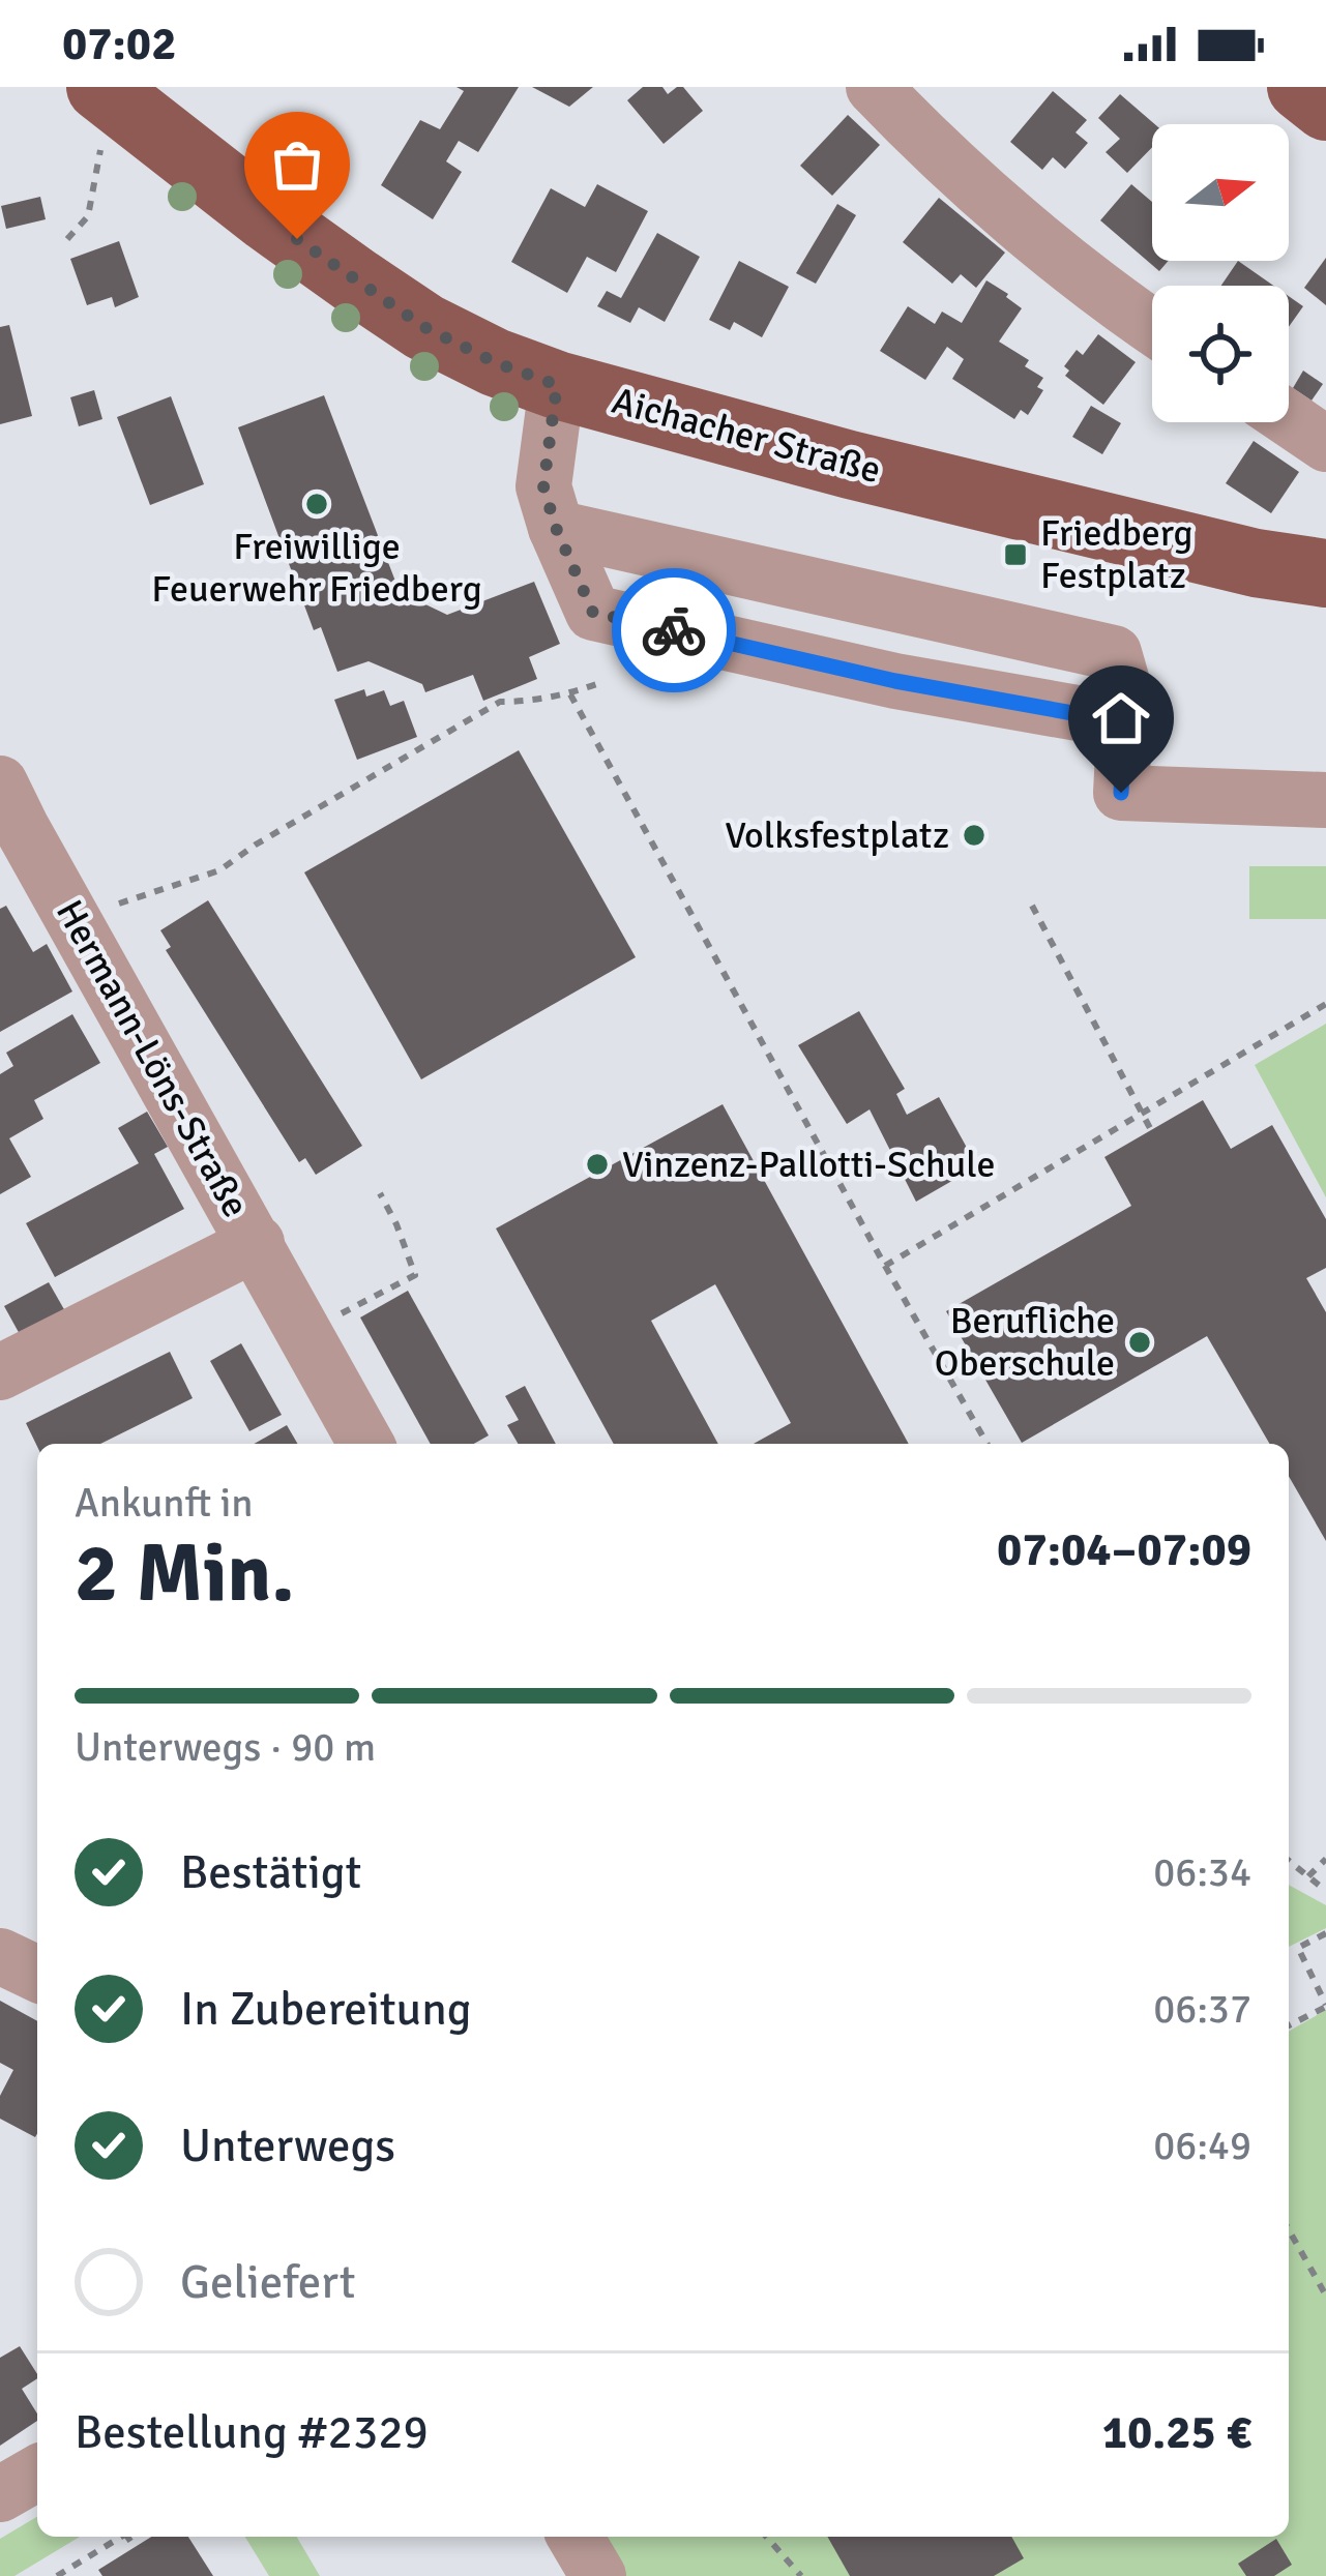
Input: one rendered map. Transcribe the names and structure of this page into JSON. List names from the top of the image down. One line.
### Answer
{"streets":{"main road":["Aichacher Straße"],"street":["Hermann-Löns-Straße"]},"places":{"other":["Freiwillige Feuerwehr Friedberg","Volksfestplatz","Vinzenz-Pallotti-Schule","Berufliche Oberschule"],"transit":["Friedberg Festplatz"]},"north":"right","page":{"status":"07:02","heading":["2 Min.","Ankunft in","07:04–07:09"],"panel":["Bestellung #2329","10.25 €"],"bar":"Unterwegs · 90 m","list":[["Bestätigt","06:34"],["In Zubereitung","06:37"],["Unterwegs","06:49"],"Geliefert"]}}
